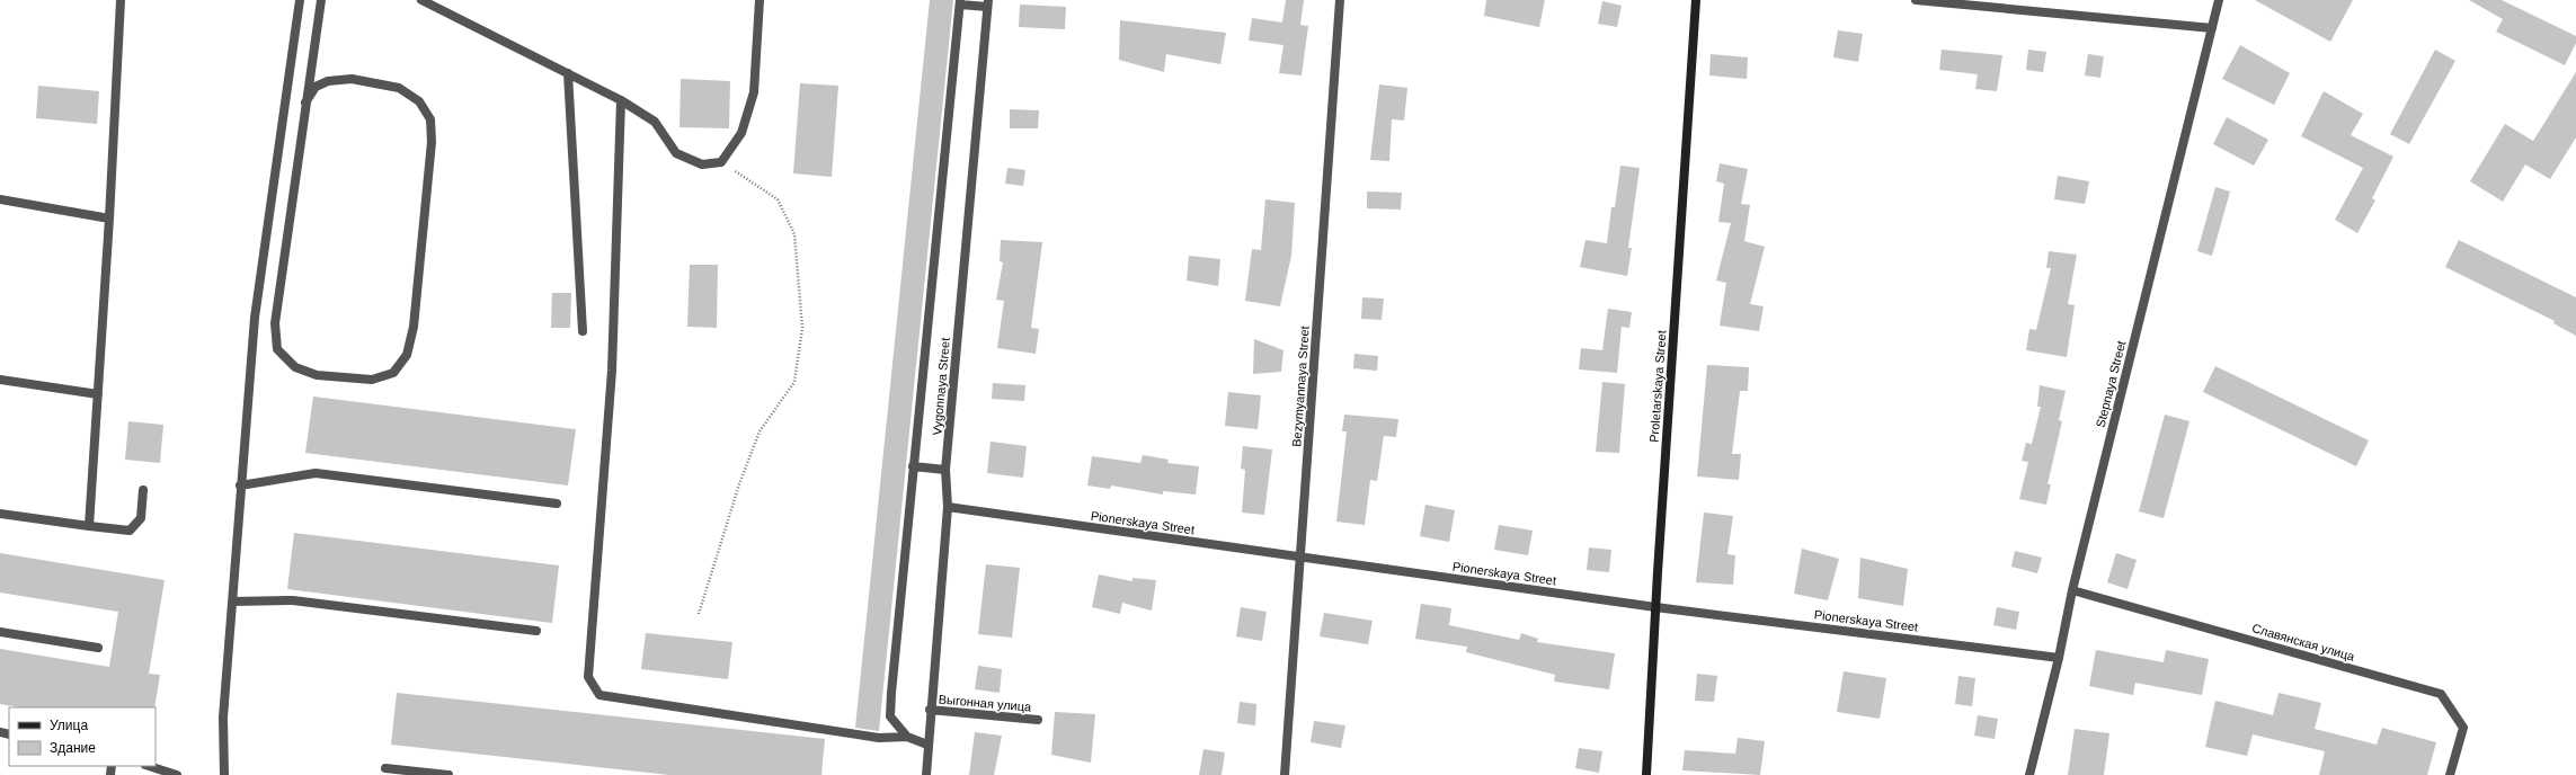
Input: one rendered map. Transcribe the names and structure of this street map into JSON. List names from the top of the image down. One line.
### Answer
{"streets":{"street":["Stepnaya Street","Vygonnaya Street","Bezymyannaya Street","Proletarskaya Street","Pionerskaya Street","Славянская улица","Выгонная улица"]},"crossings":[["Stepnaya Street","Pionerskaya Street"],["Stepnaya Street","Славянская улица"],["Vygonnaya Street","Pionerskaya Street"],["Vygonnaya Street","Выгонная улица"],["Bezymyannaya Street","Pionerskaya Street"],["Proletarskaya Street","Pionerskaya Street"]],"legend":["Улица","Здание"]}
